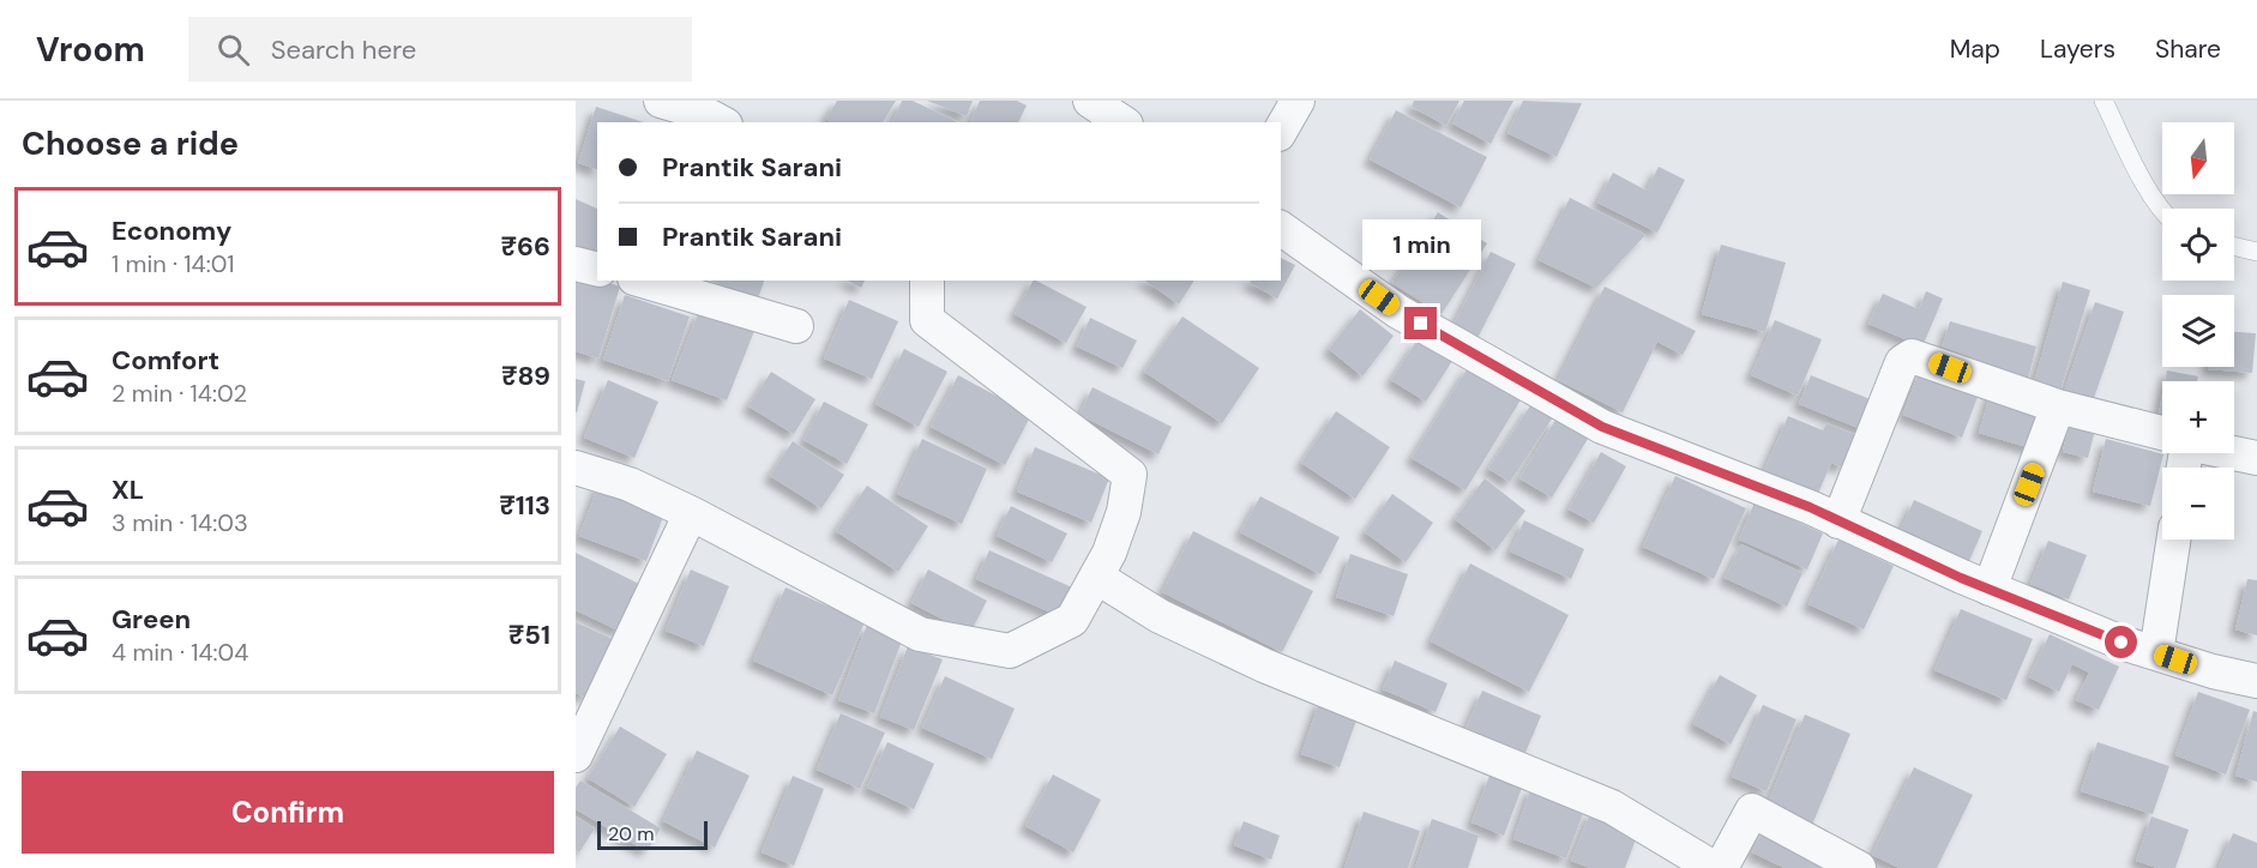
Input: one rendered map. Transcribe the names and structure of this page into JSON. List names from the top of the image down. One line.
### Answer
{"scale_bar":"20 m","north":"bottom","page":{"header":"Vroom","search":"Search here","nav":["Map","Layers","Share"],"heading":"Choose a ride","map_buttons":["+","−"],"banner":["Prantik Sarani","Prantik Sarani"],"list":[{"name":"Economy","note":"1 min · 14:01","value":"₹66"},{"name":"Comfort","note":"2 min · 14:02","value":"₹89"},{"name":"XL","note":"3 min · 14:03","value":"₹113"},{"name":"Green","note":"4 min · 14:04","value":"₹51"}],"bubble":"1 min","buttons":"Confirm","scale":"20 m"}}
